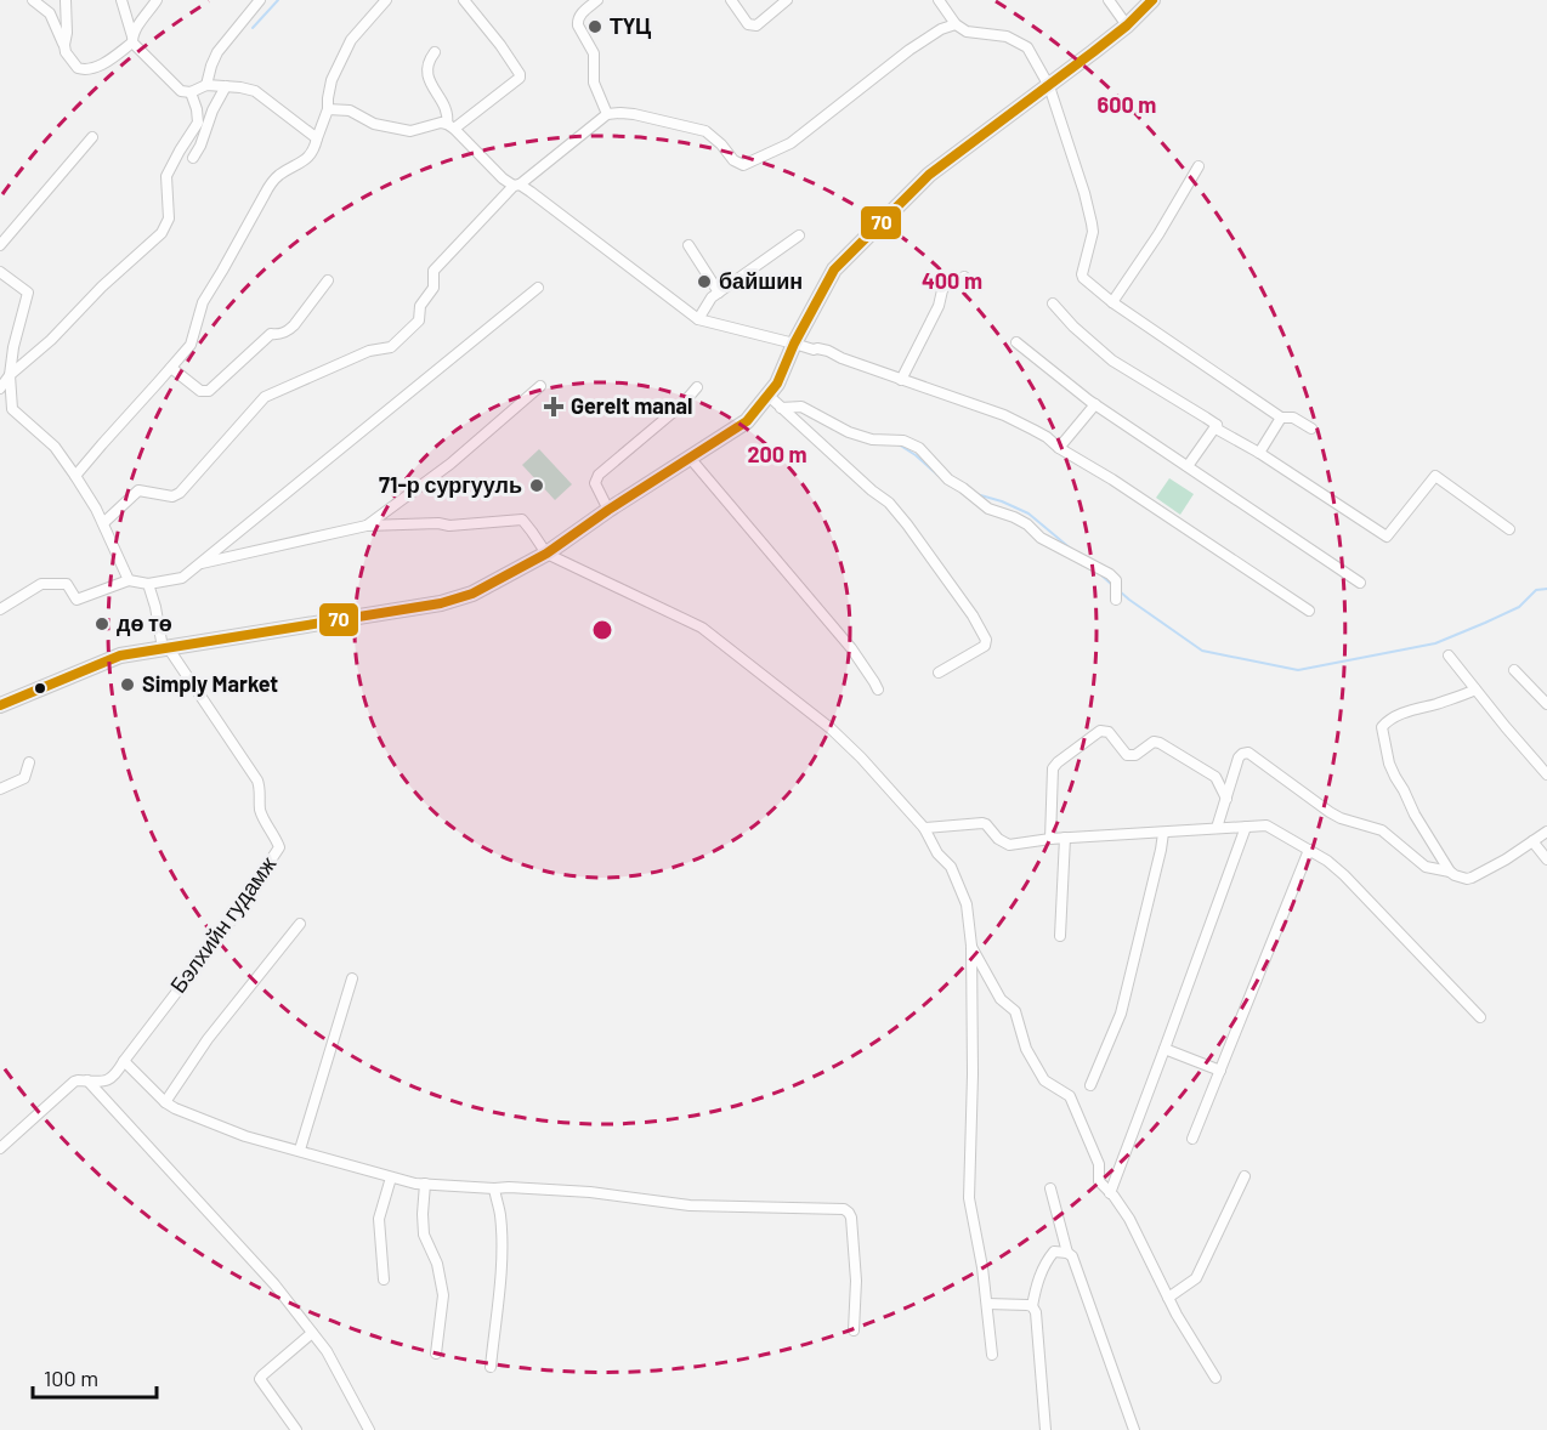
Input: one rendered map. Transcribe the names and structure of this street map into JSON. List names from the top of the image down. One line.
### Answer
{"streets":{"street":["Бэлхийн гудамж"]},"places":{"other":["ТҮЦ","байшин","71-р сургууль","дө тө","Simply Market"],"health":["Gerelt manal"]},"lines":["transit line 70"],"scale_bar":"100 m","rings":["600 m","400 m","200 m"]}
